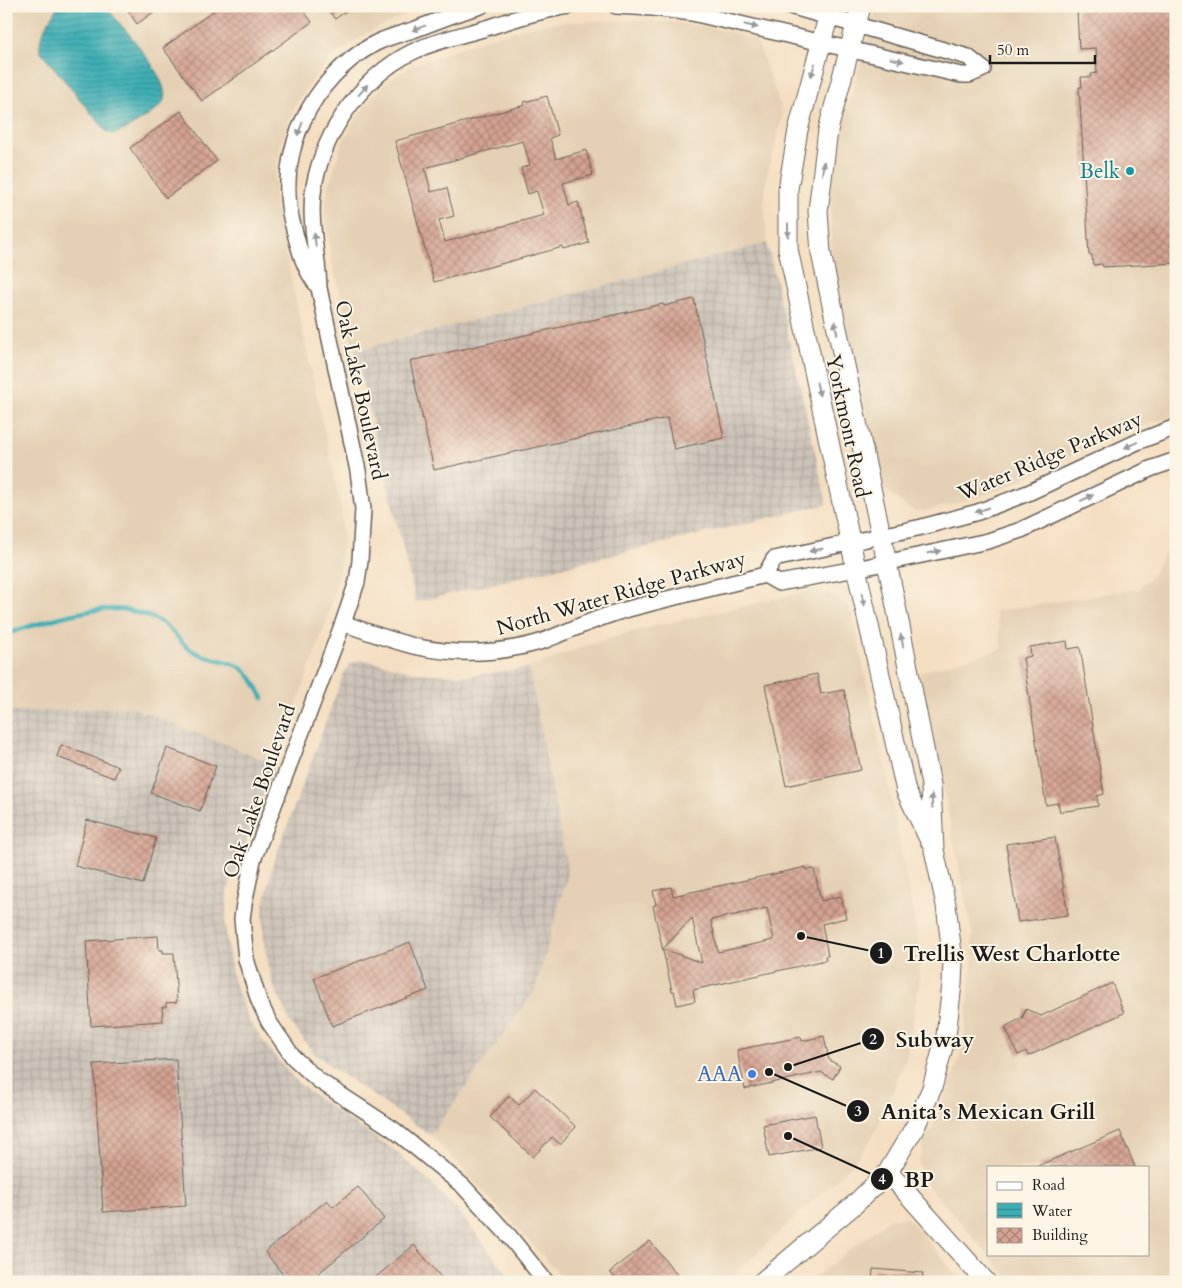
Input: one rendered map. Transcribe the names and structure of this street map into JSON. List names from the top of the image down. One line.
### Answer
{"streets":{"street":["Oak Lake Boulevard","Yorkmont Road","Water Ridge Parkway","North Water Ridge Parkway"]},"crossings":[["Oak Lake Boulevard","North Water Ridge Parkway"],["Yorkmont Road","Water Ridge Parkway"],["Yorkmont Road","North Water Ridge Parkway"],["Water Ridge Parkway","North Water Ridge Parkway"]],"places":["Belk","Trellis West Charlotte","Subway","Anita’s Mexican Grill","AAA","BP"],"legend":["Road","Water","Building"],"scale_bar":"50 m"}
